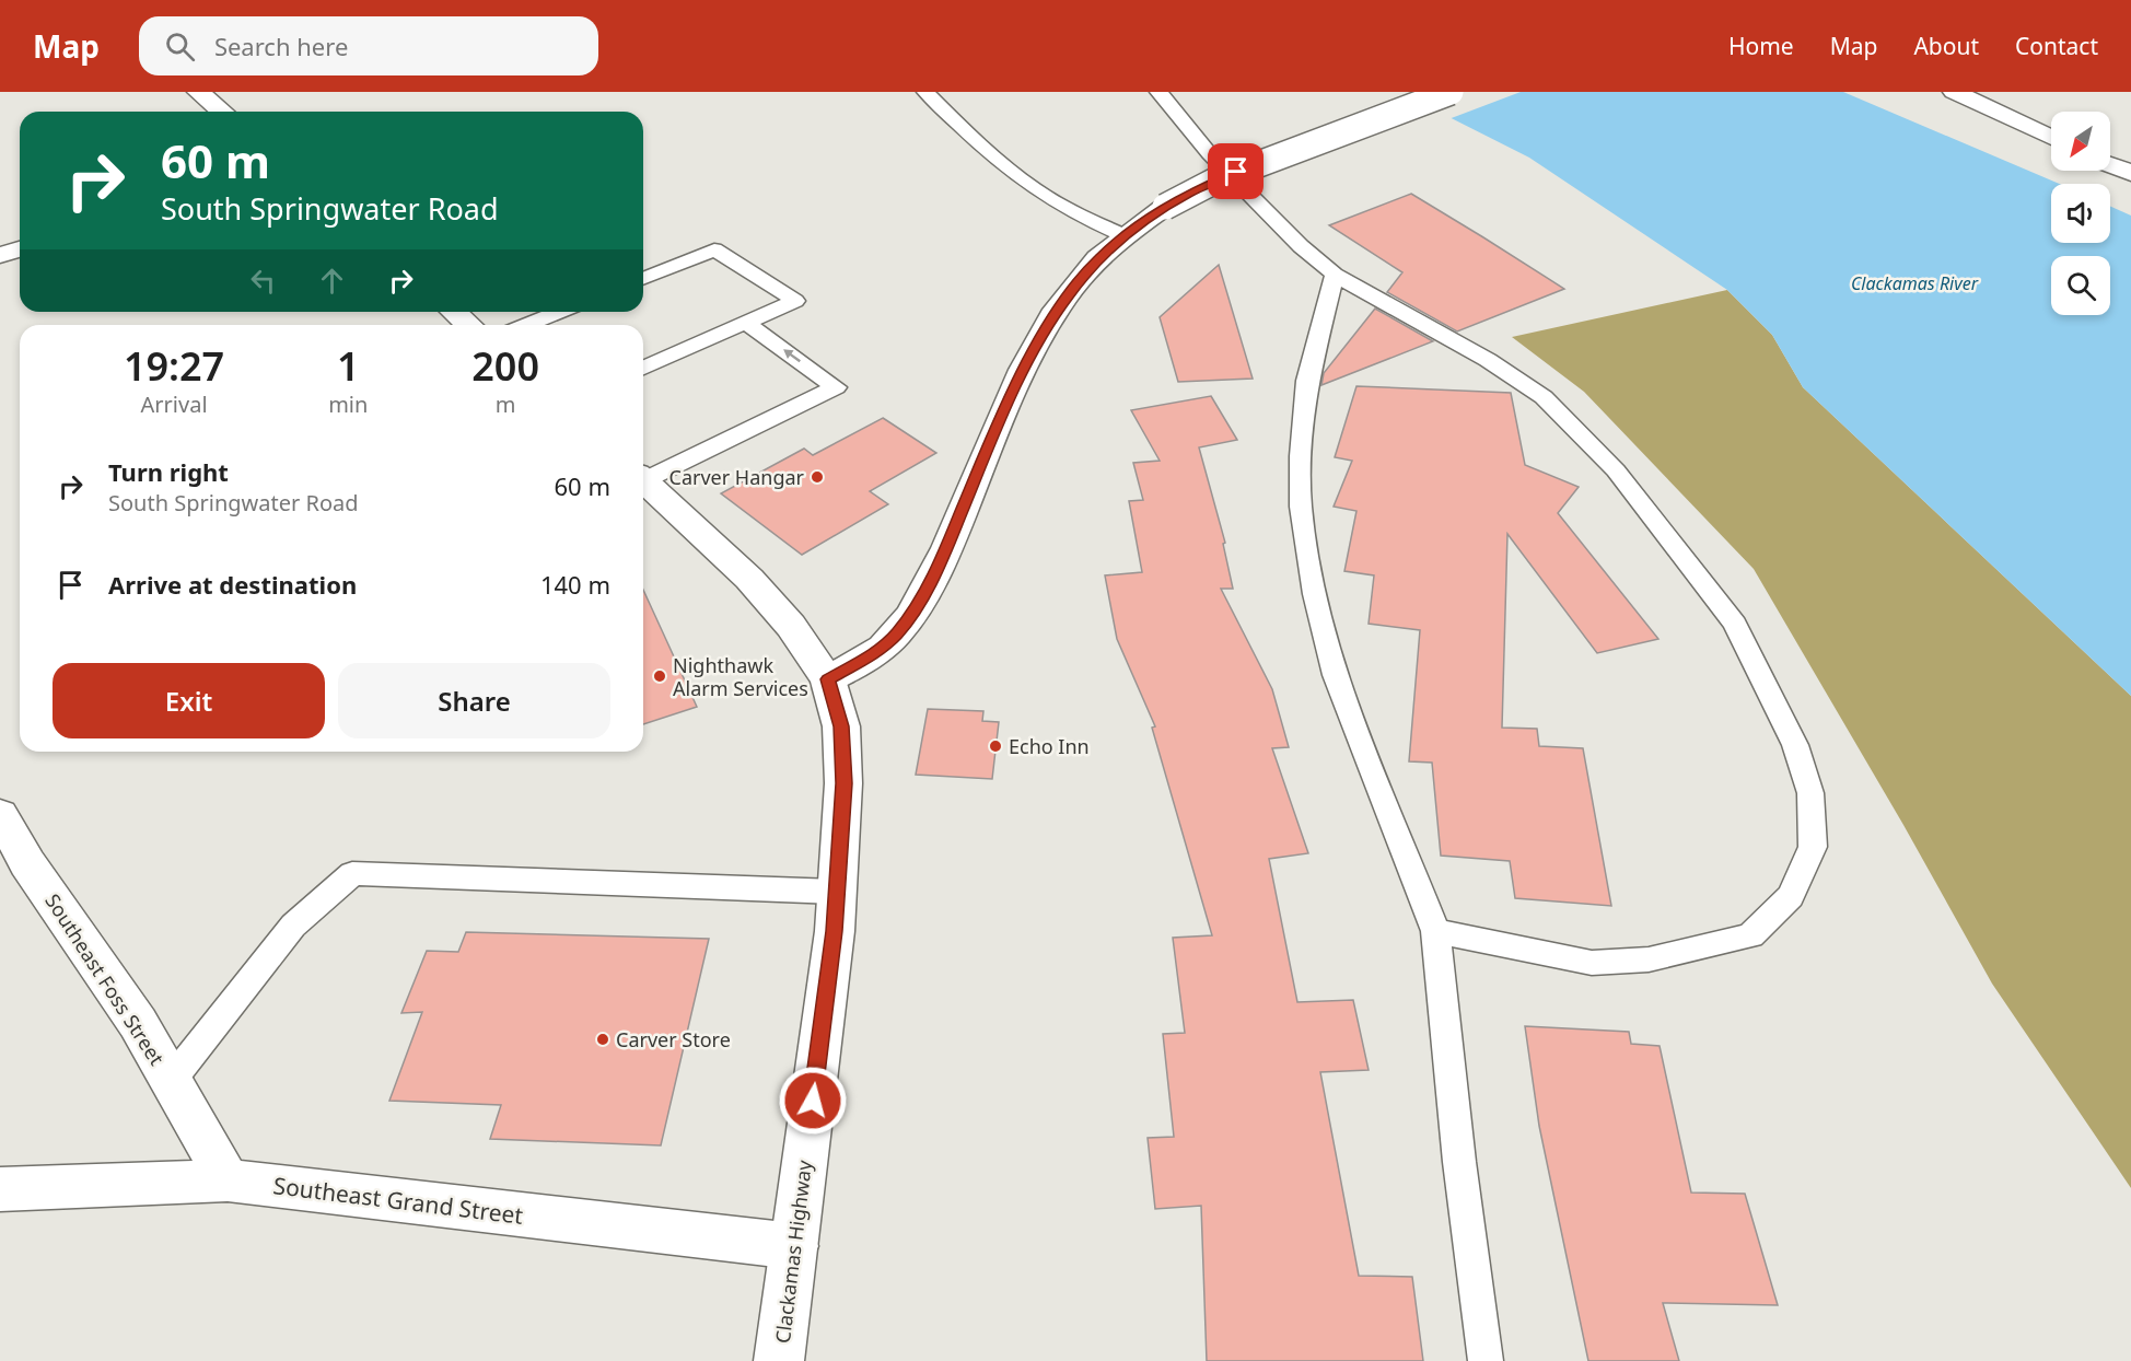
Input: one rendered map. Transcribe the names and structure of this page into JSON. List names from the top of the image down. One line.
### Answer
{"streets":{"main road":["Southeast Foss Street","Southeast Grand Street","Clackamas Highway"]},"crossings":[["Southeast Foss Street","Southeast Grand Street"],["Southeast Grand Street","Clackamas Highway"]],"water":["Clackamas River"],"places":["Carver Hangar","Nighthawk Alarm Services","Echo Inn","Carver Store"],"north":"bottom left","page":{"header":"Map","search":"Search here","nav":["Home","Map","About","Contact"],"turn":["60 m","South Springwater Road"],"eta":["19:27","Arrival","1","min","200","m"],"list":[{"name":"Turn right","note":"South Springwater Road","value":"60 m"},{"name":"Arrive at destination","value":"140 m"}],"buttons":["Exit","Share"]}}
